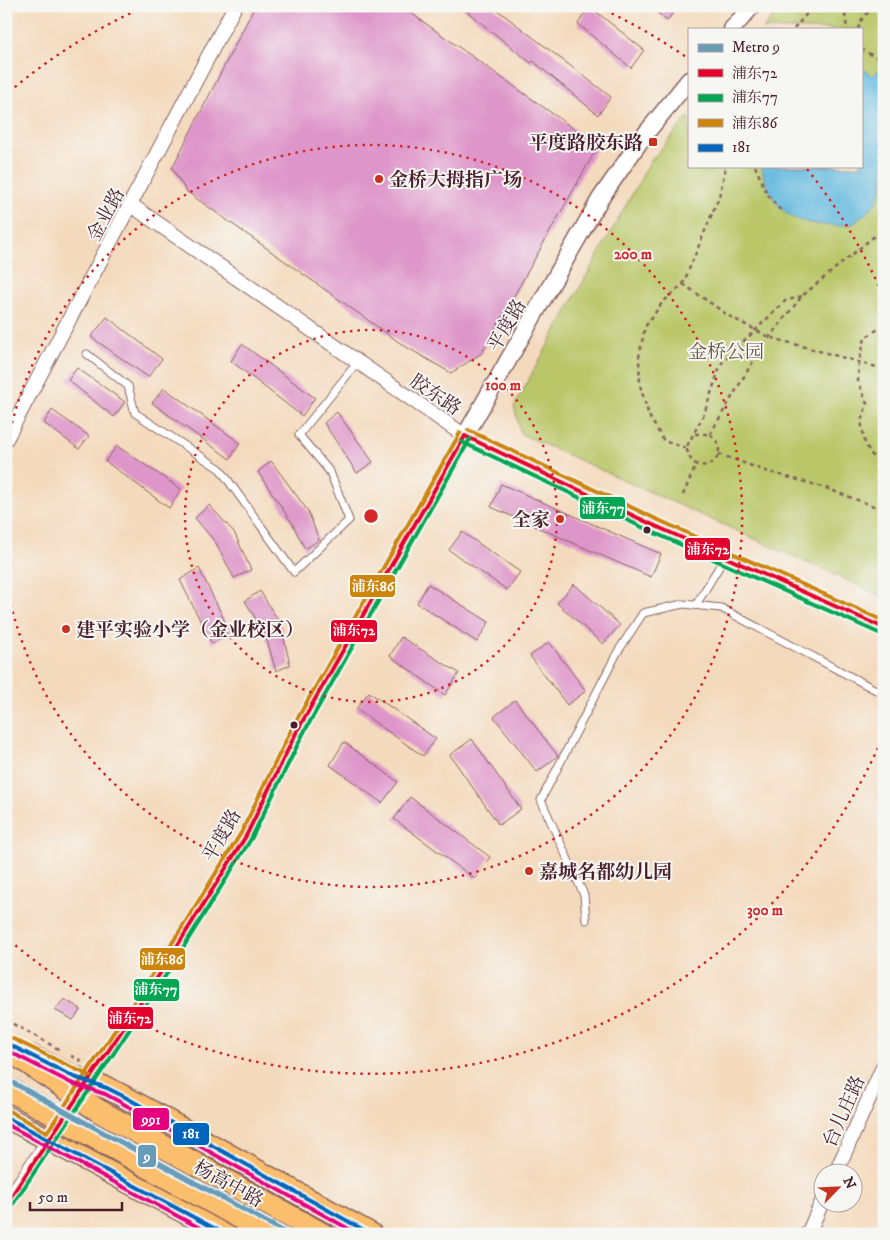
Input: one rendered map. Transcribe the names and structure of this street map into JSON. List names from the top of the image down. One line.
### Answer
{"streets":{"highway":["杨高中路"],"street":["金业路","平度路","胶东路","台儿庄路"]},"crossings":[["金业路","胶东路"],["平度路","胶东路"],["平度路","杨高中路"]],"parks":["金桥公园"],"places":{"transit":["平度路胶东路"],"other":["金桥大拇指广场","全家","建平实验小学（金业校区）","嘉城名都幼儿园"]},"lines":["transit line 浦东86","transit line 浦东72","transit line 浦东77","transit line 181","transit line 991","metro line 9"],"legend":["Metro 9","浦东72","浦东77","浦东86","181"],"scale_bar":"50 m","north":"top right","rings":["200 m","100 m","300 m"]}
